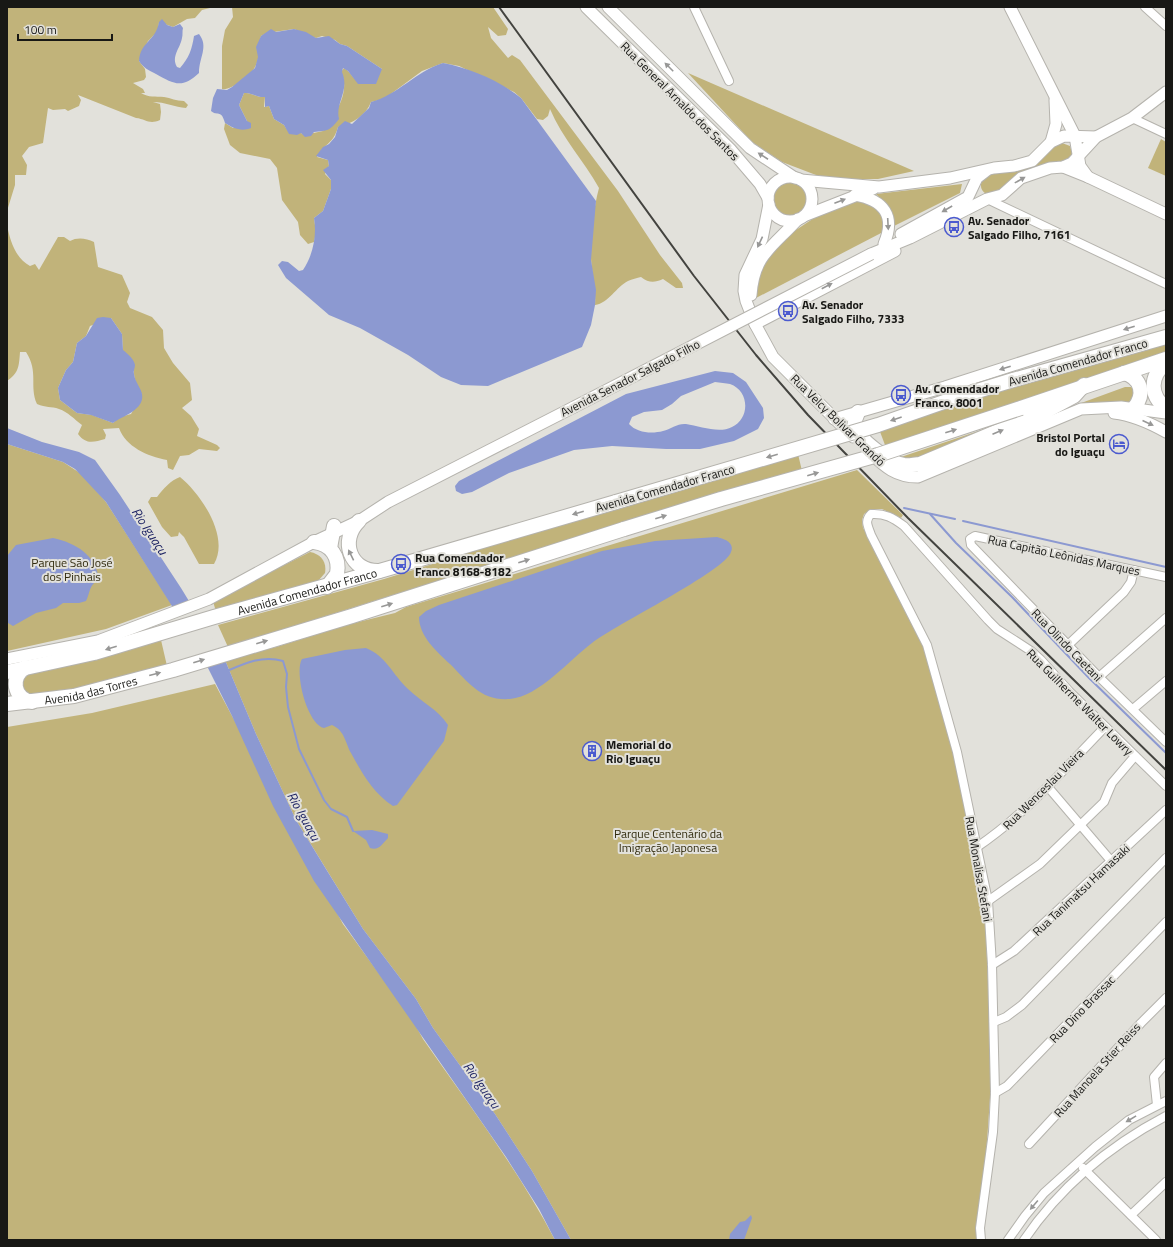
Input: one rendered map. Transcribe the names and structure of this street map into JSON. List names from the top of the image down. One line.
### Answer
{"streets":{"highway":["Avenida Comendador Franco","Avenida das Torres"],"main road":["Rua General Arnaldo dos Santos","Avenida Senador Salgado Filho","Rua Velcy Bolivar Grandó"],"street":["Rua Capitão Leônidas Marques","Rua Olindo Caetani","Rua Guilherme Walter Lowry","Rua Wenceslau Vieira","Rua Monalisa Stefani","Rua Tanimatsu Hamasaki","Rua Dino Brassac","Rua Manoela Stier Reiss"]},"crossings":[["Rua General Arnaldo dos Santos","Rua Velcy Bolivar Grandó"],["Avenida Comendador Franco","Avenida Senador Salgado Filho"],["Avenida Comendador Franco","Rua Velcy Bolivar Grandó"],["Avenida Comendador Franco","Avenida das Torres"],["Rua Capitão Leônidas Marques","Rua Olindo Caetani"],["Rua Guilherme Walter Lowry","Rua Wenceslau Vieira"],["Rua Guilherme Walter Lowry","Rua Monalisa Stefani"],["Rua Wenceslau Vieira","Rua Monalisa Stefani"],["Rua Monalisa Stefani","Rua Tanimatsu Hamasaki"],["Rua Monalisa Stefani","Rua Dino Brassac"]],"water":["Rio Iguaçu"],"parks":["Parque São José dos Pinhais","Parque Centenário da Imigração Japonesa"],"places":{"bus stop":["Av. Senador Salgado Filho, 7161","Av. Senador Salgado Filho, 7333","Av. Comendador Franco, 8001","Rua Comendador Franco 8168-8182"],"hotel":["Bristol Portal do Iguaçu"],"building":["Memorial do Rio Iguaçu"]},"scale_bar":"100 m"}
